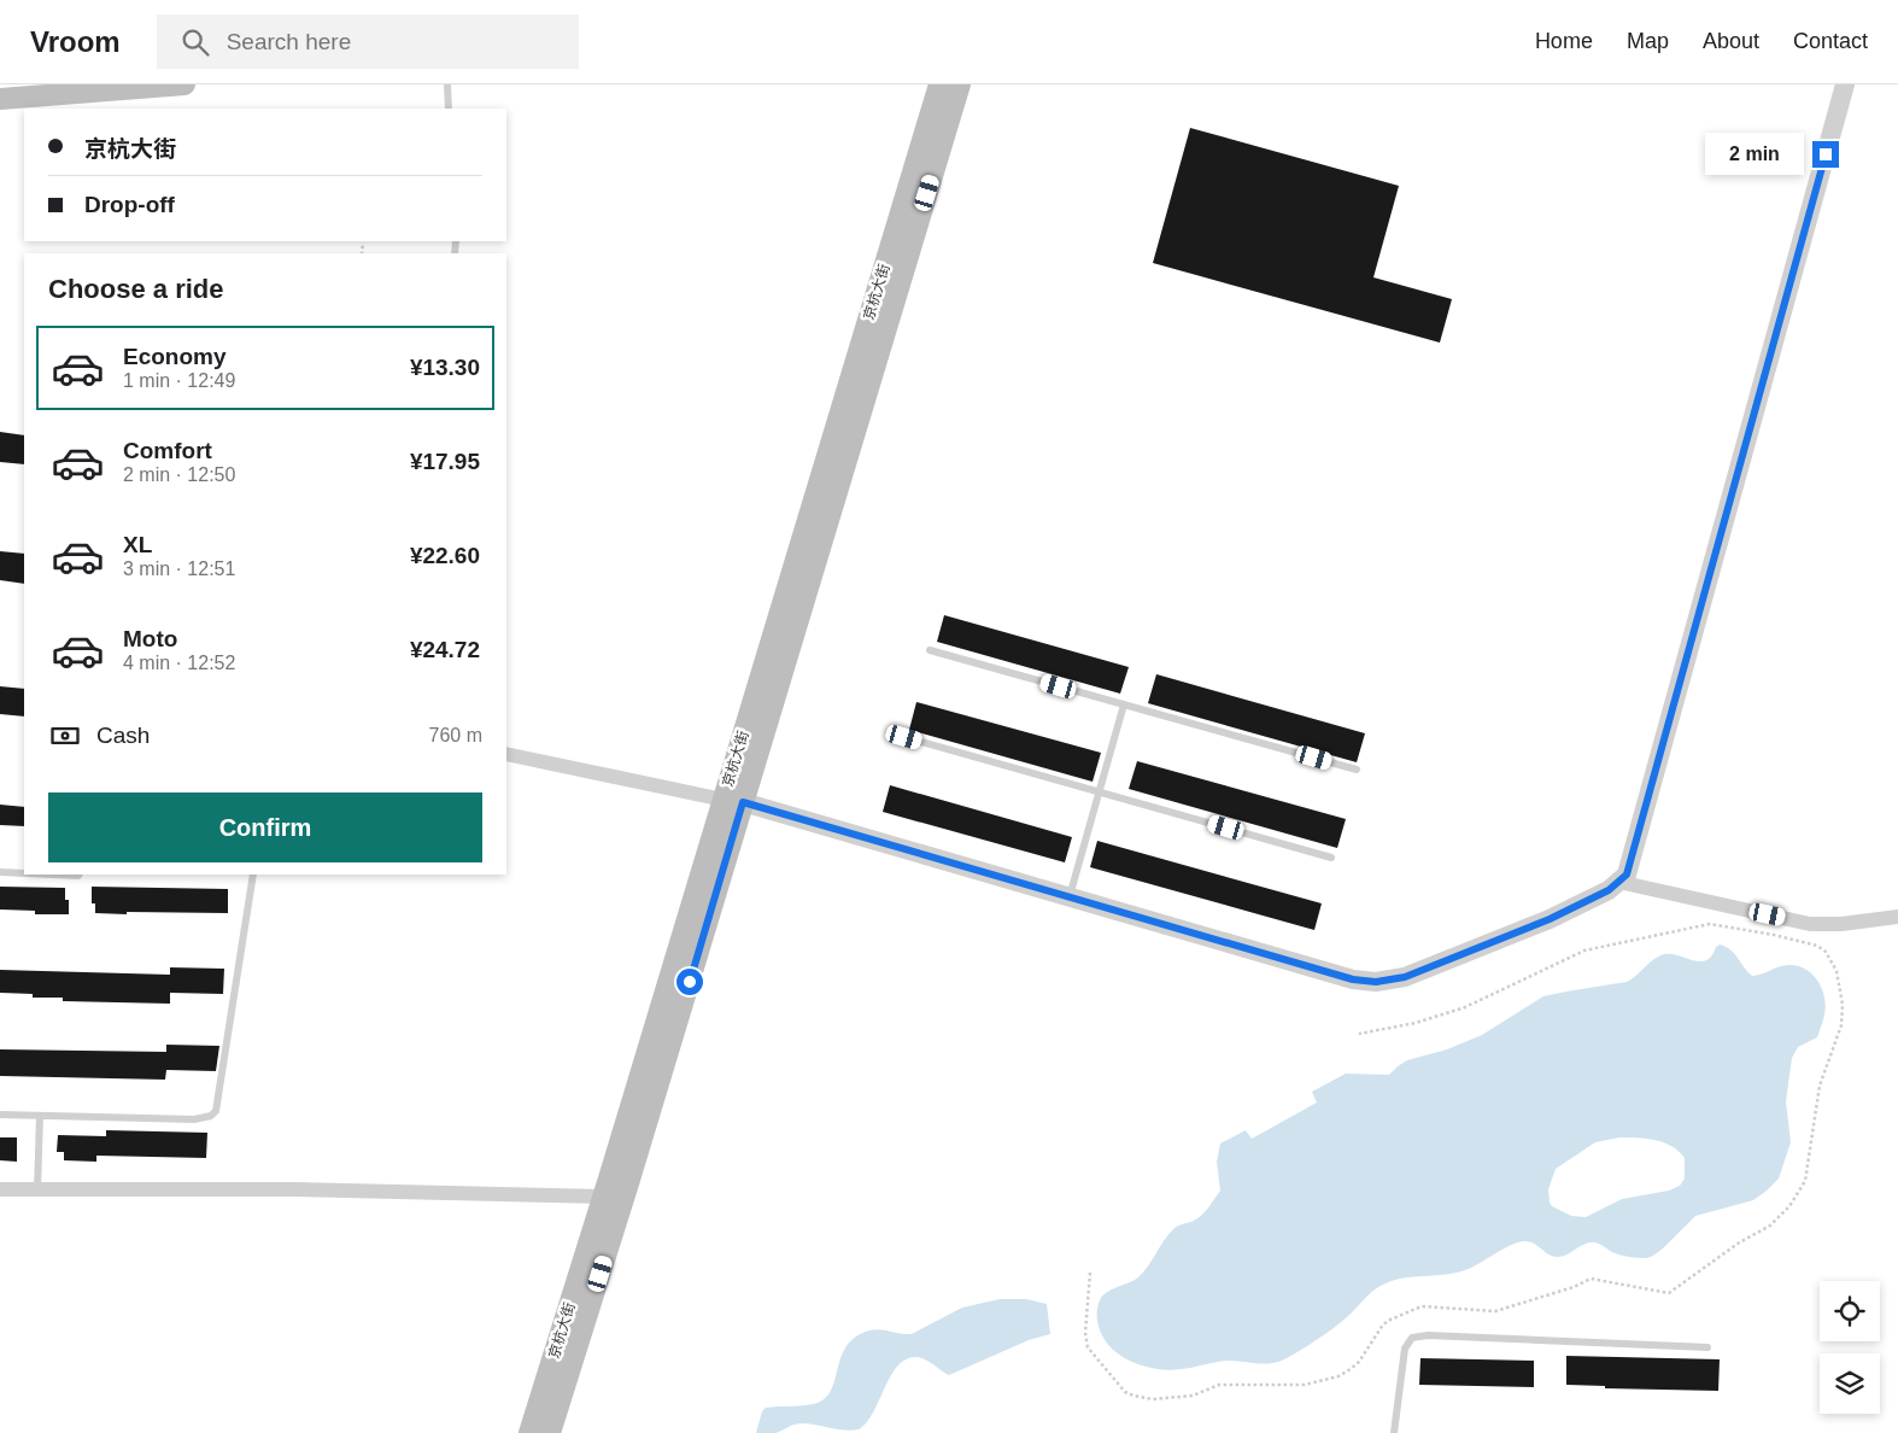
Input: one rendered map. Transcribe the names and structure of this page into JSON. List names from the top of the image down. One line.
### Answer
{"streets":{"main road":["京杭大街"]},"page":{"header":"Vroom","search":"Search here","nav":["Home","Map","About","Contact"],"banner":["京杭大街","Drop-off"],"bubble":"2 min","heading":"Choose a ride","list":[{"name":"Economy","note":"1 min · 12:49","value":"¥13.30"},{"name":"Comfort","note":"2 min · 12:50","value":"¥17.95"},{"name":"XL","note":"3 min · 12:51","value":"¥22.60"},{"name":"Moto","note":"4 min · 12:52","value":"¥24.72"}],"pay":["Cash","760 m"],"buttons":"Confirm"}}
